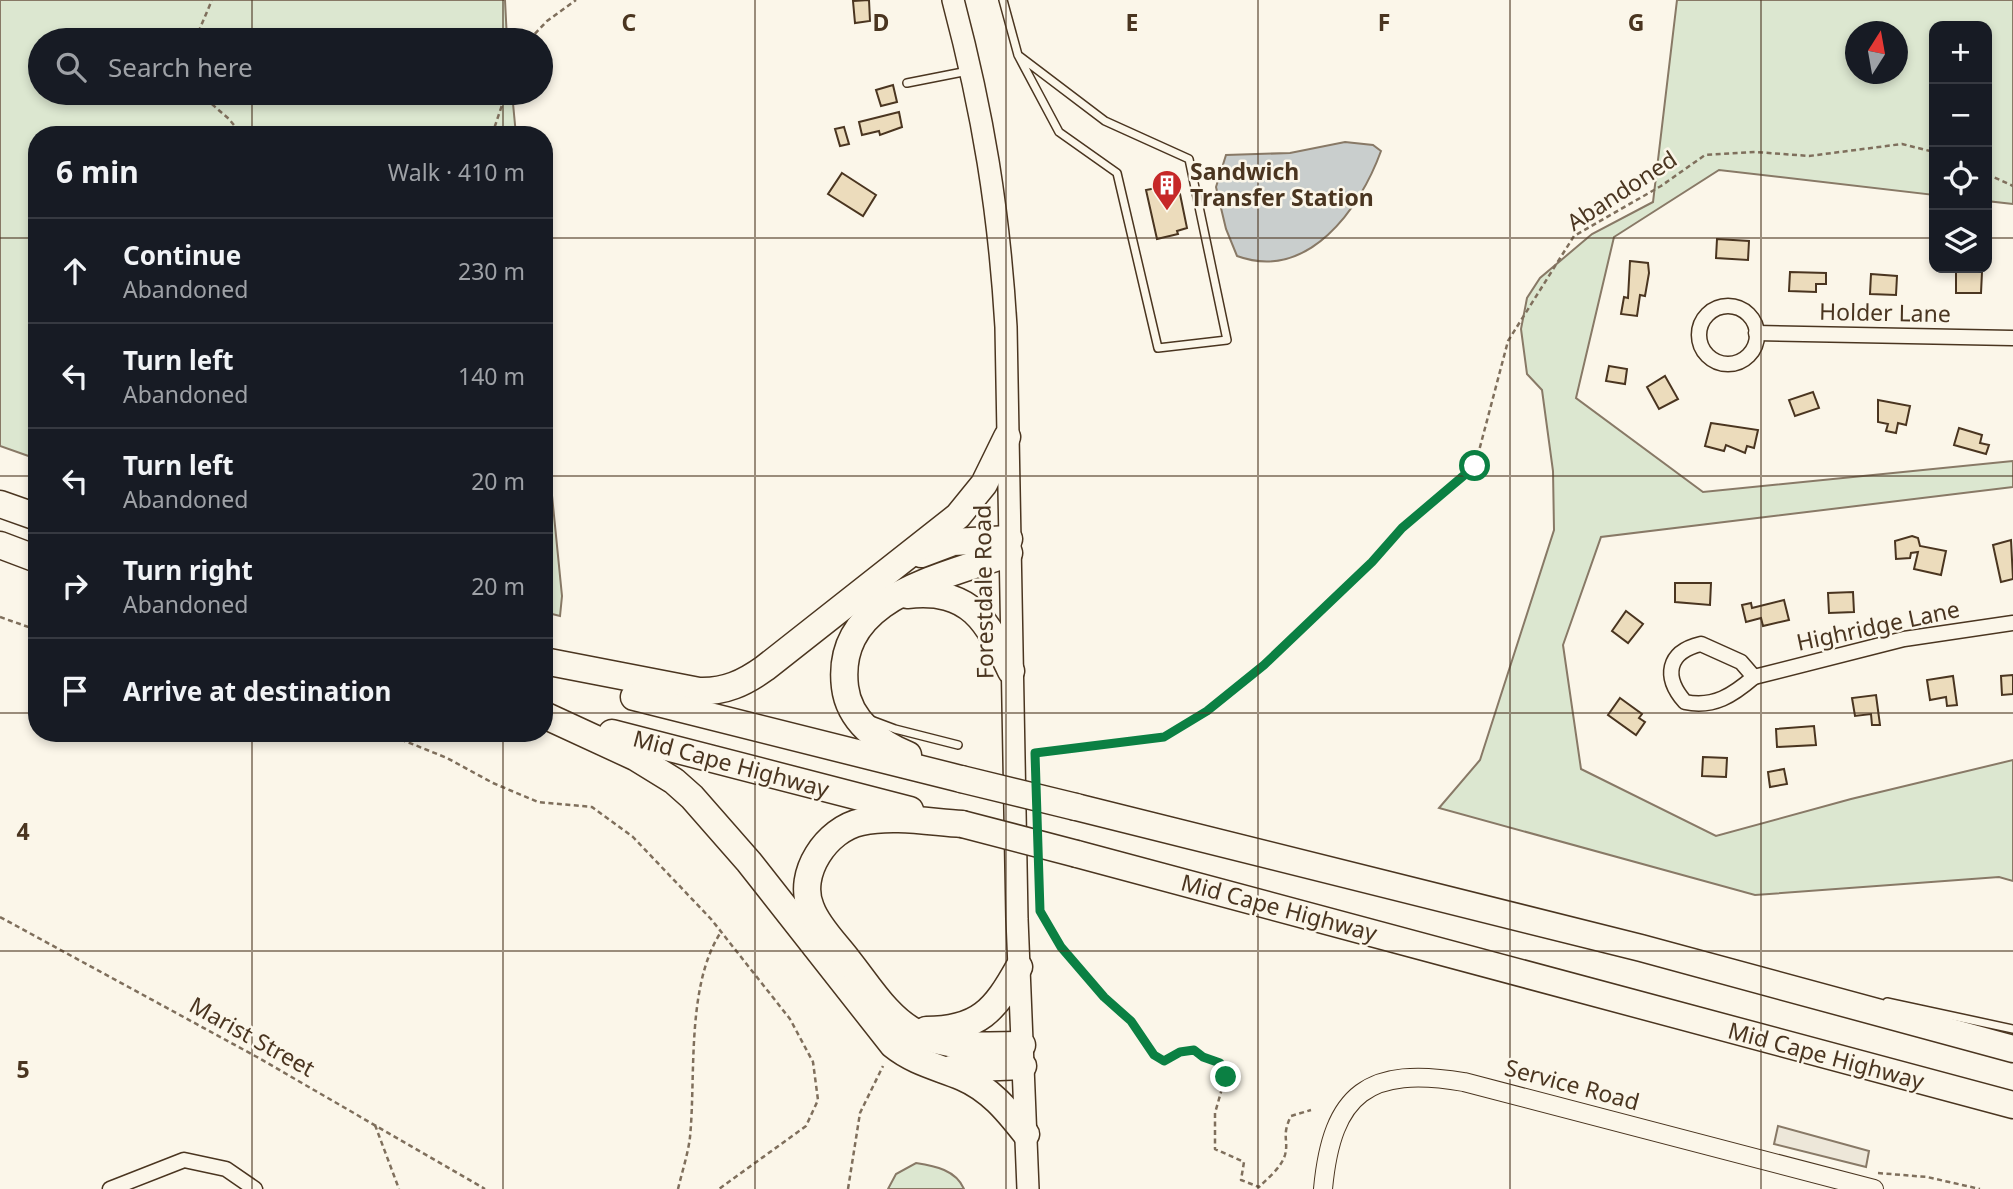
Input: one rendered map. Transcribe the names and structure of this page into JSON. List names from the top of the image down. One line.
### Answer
{"streets":{"highway":["Mid Cape Highway"],"main road":["Forestdale Road"],"street":["Holder Lane","Highridge Lane","Service Road"],"path":["Abandoned","Marist Street"]},"places":{"building":["Sandwich Transfer Station"]},"north":"top","page":{"map_buttons":["+","−"],"search":"Search here","heading":["6 min","Walk · 410 m"],"list":[["Continue","Abandoned","230 m"],["Turn left","Abandoned","140 m"],["Turn left","Abandoned","20 m"],["Turn right","Abandoned","20 m"],"Arrive at destination"]},"grid":{"columns":["C","D","E","F","G"],"rows":["4","5"]}}
